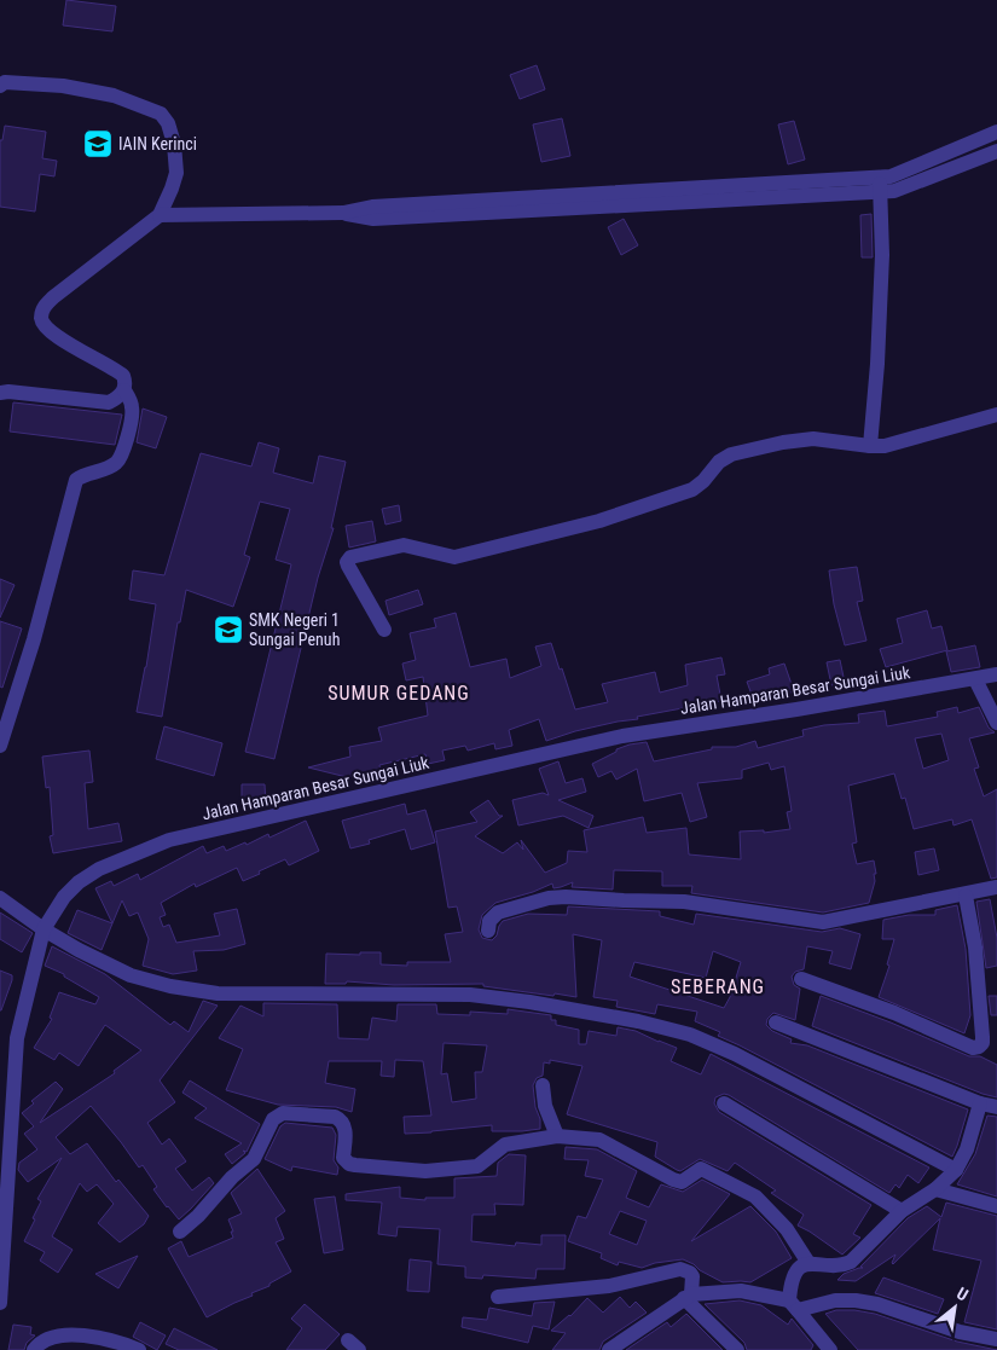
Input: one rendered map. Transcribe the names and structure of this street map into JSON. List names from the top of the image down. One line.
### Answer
{"streets":{"street":["Jalan Hamparan Besar Sungai Liuk"]},"districts":["SUMUR GEDANG","SEBERANG"],"places":{"school or university":["IAIN Kerinci","SMK Negeri 1 Sungai Penuh"]},"north":"top right"}
